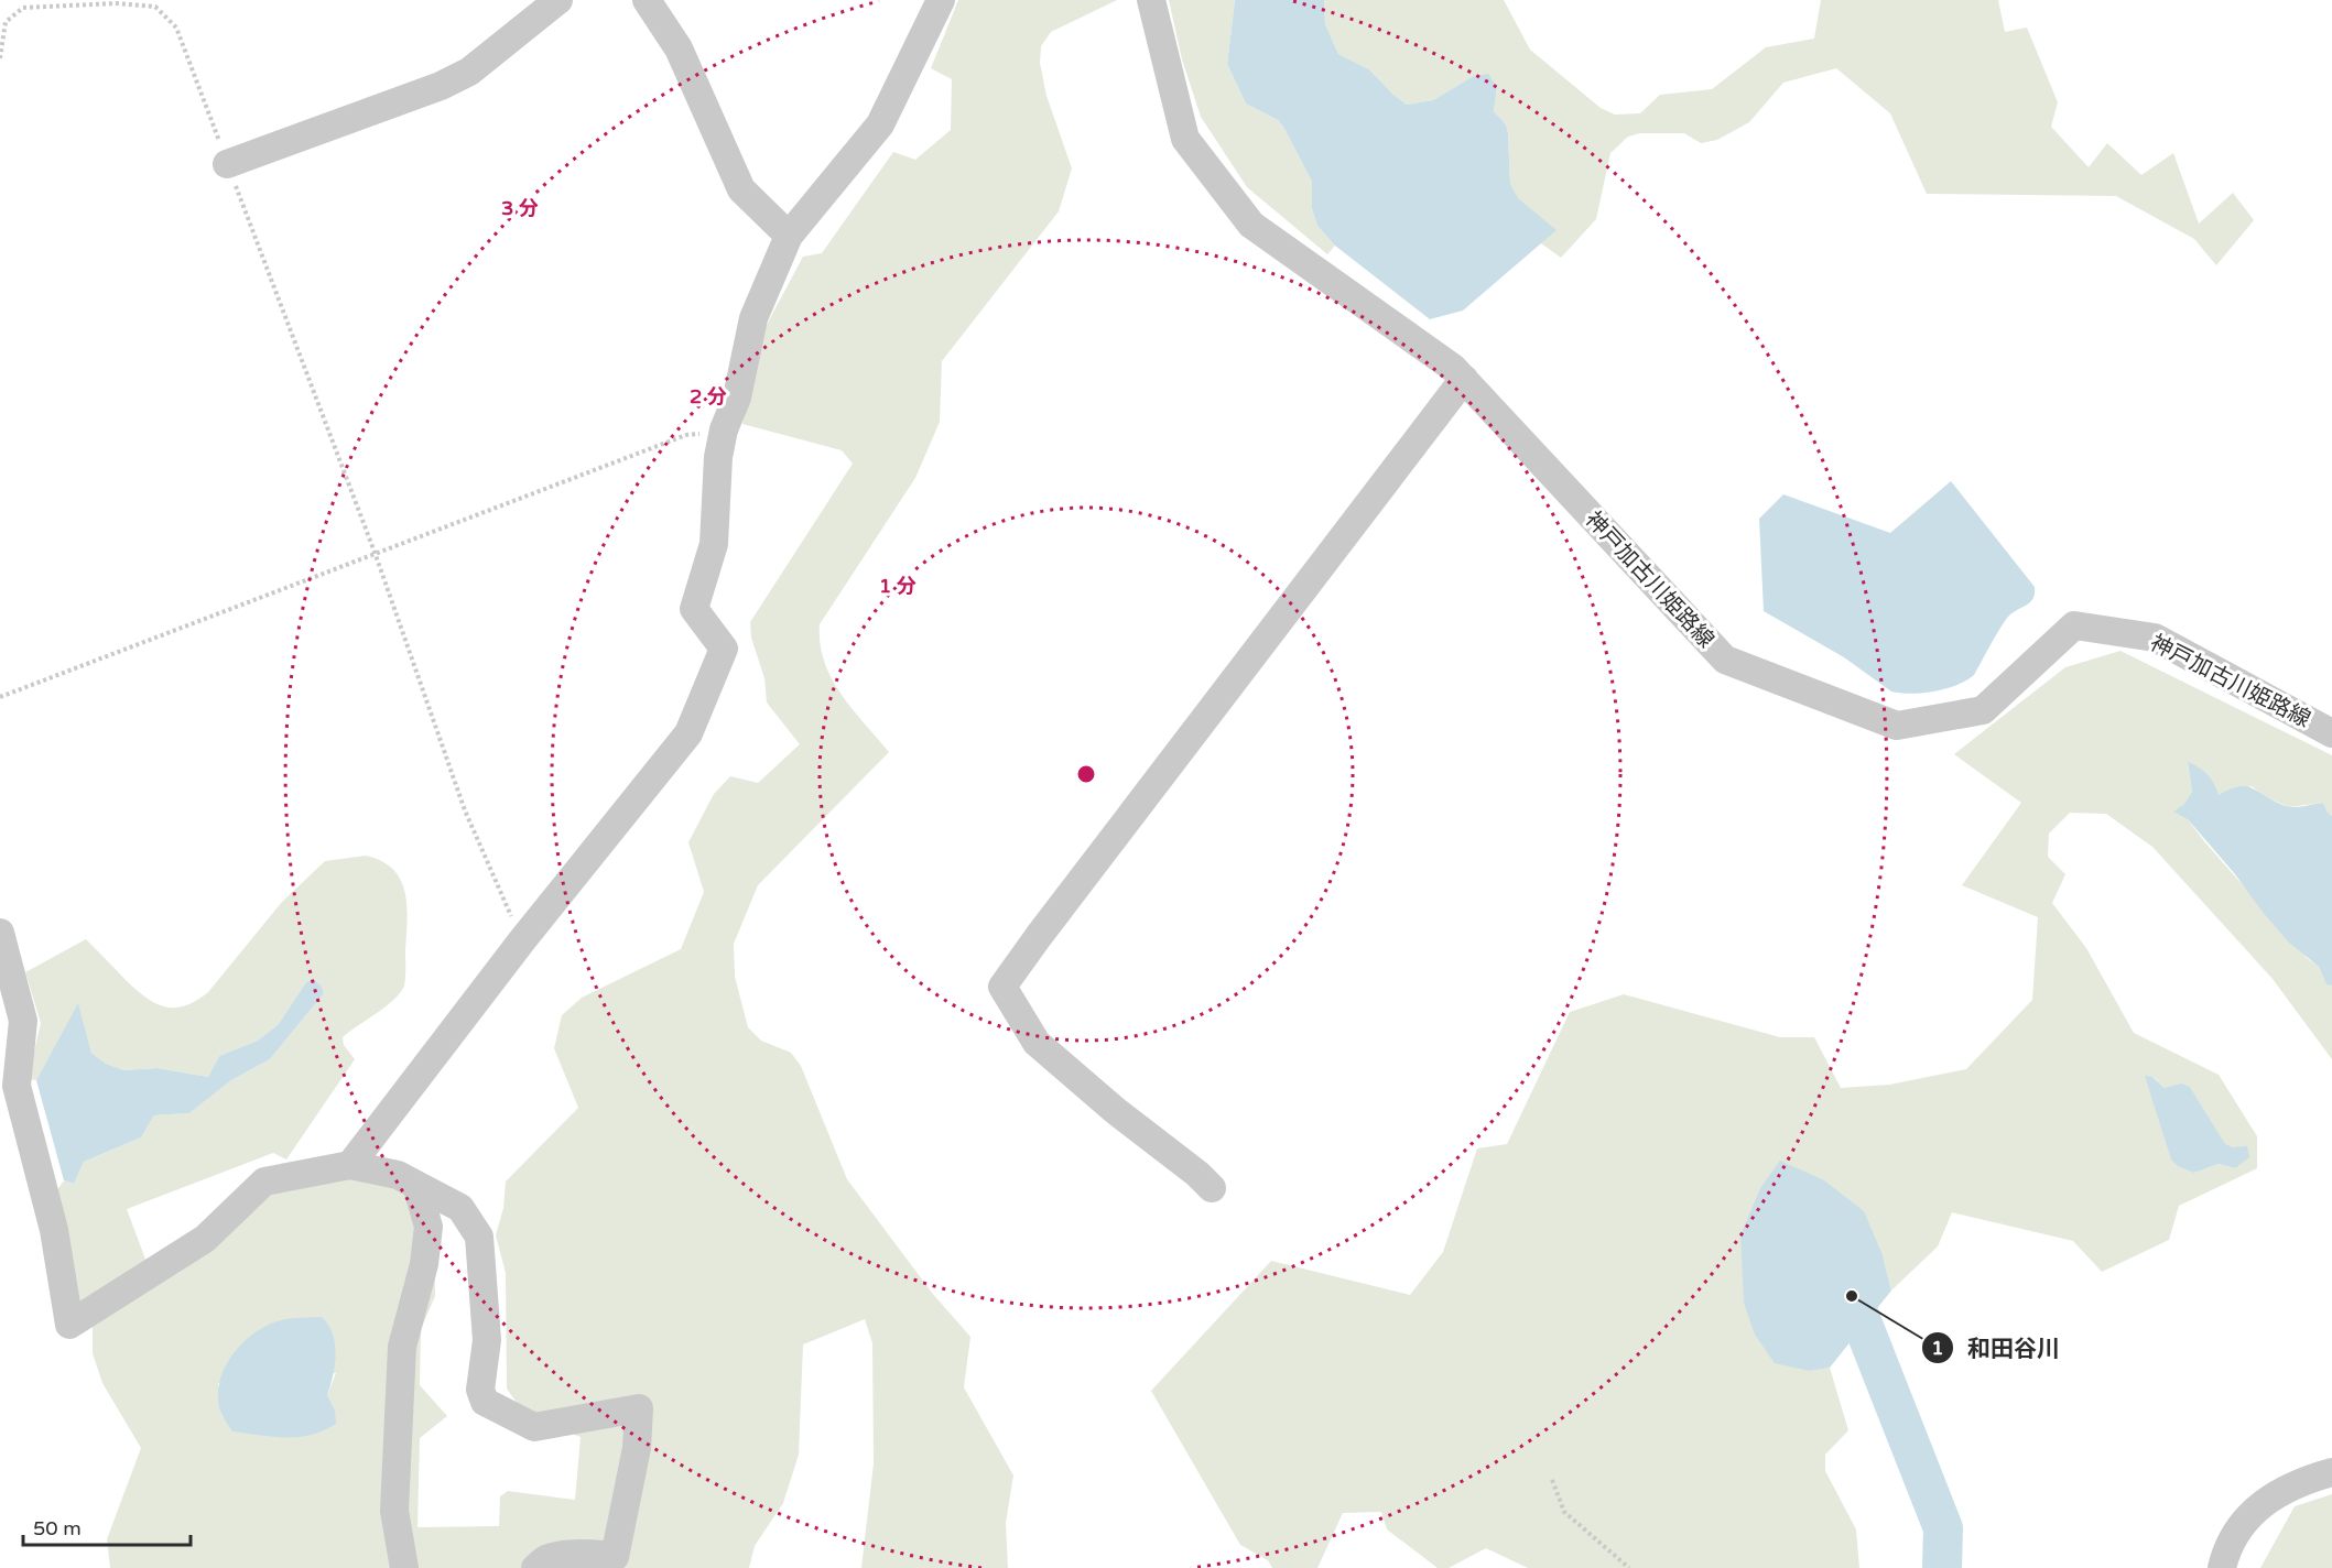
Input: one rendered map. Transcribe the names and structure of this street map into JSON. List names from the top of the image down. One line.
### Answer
{"streets":{"street":["神戸加古川姫路線"]},"places":["和田谷川"],"scale_bar":"50 m","rings":["3 分","2 分","1 分"]}
